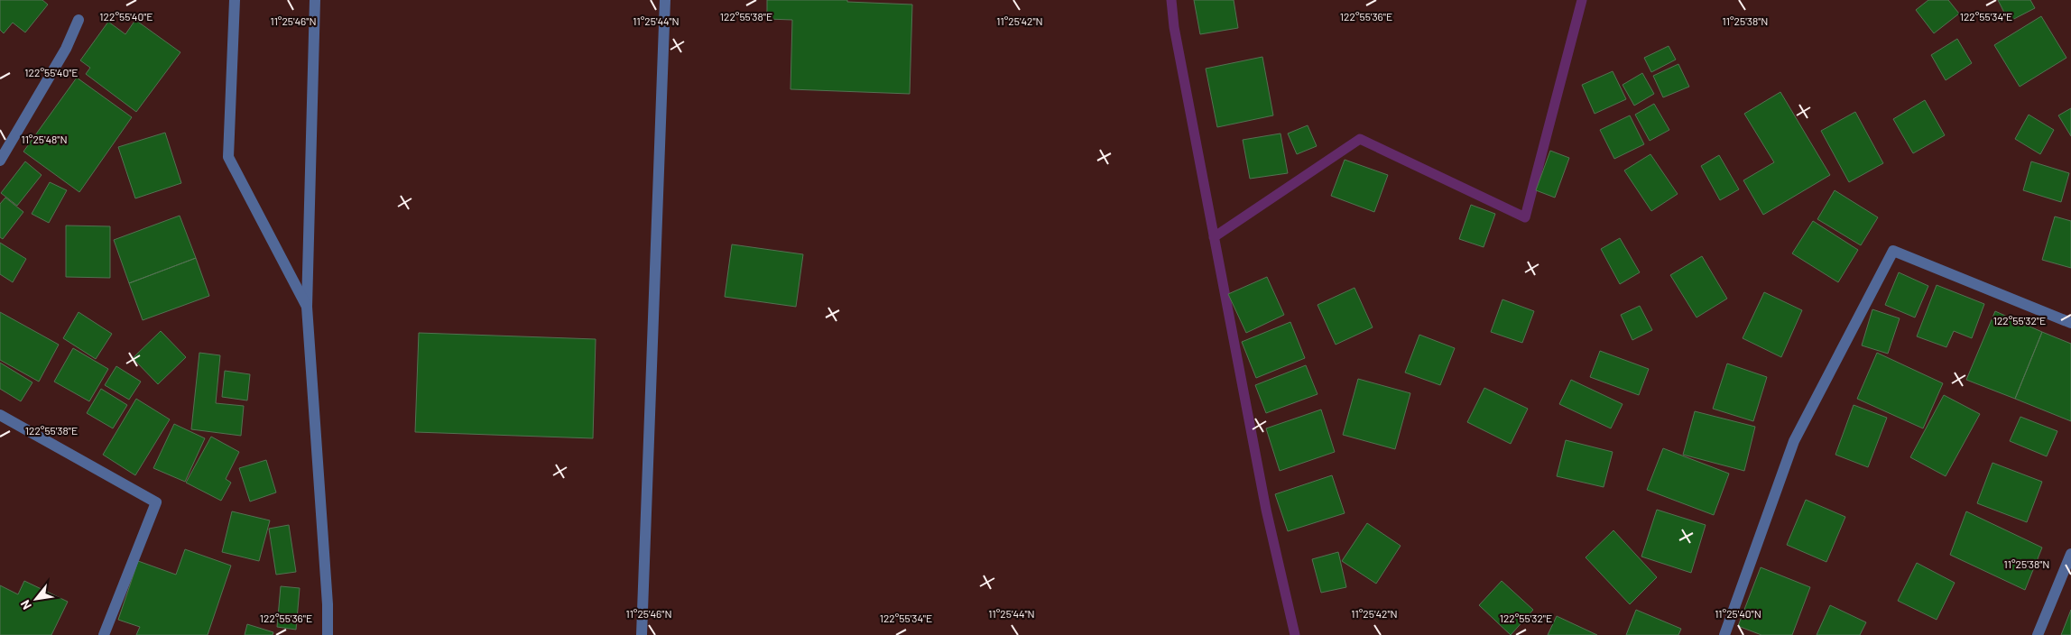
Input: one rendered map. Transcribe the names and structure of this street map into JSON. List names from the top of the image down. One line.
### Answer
{"north":"bottom left","coordinates":["122°55'40\"E","122°55'38\"E","122°55'36\"E","122°55'34\"E","11°25'38\"N","11°25'46\"N","11°25'44\"N","11°25'42\"N","11°25'48\"N","122°55'32\"E","11°25'40\"N"]}
